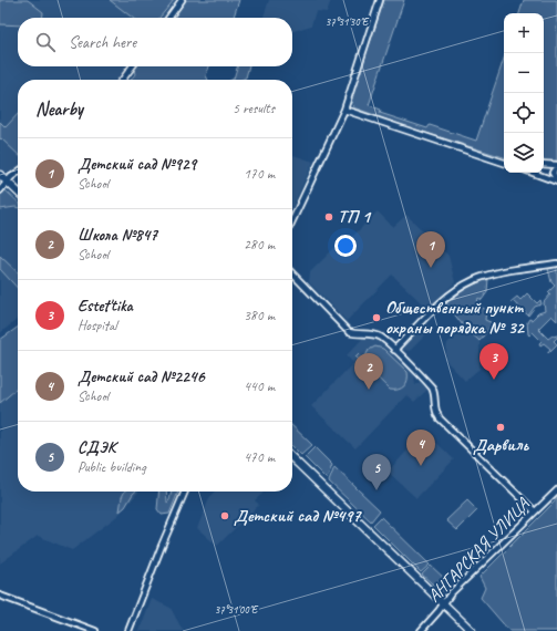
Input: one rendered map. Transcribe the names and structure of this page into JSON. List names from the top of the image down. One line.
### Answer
{"streets":{"street":["АНГАРСКАЯ УЛИЦА"]},"places":["ТП 1","Общественный пункт охраны порядка № 32","Дарвиль","Детский сад №497"],"page":{"map_buttons":["+","−"],"search":"Search here","heading":["Nearby","5 results"],"list":[{"mark":"1","name":"Детский сад №929","note":"School","value":"170 m"},{"mark":"2","name":"Школа №847","note":"School","value":"280 m"},{"mark":"3","name":"Estet'tika","note":"Hospital","value":"380 m"},{"mark":"4","name":"Детский сад №2246","note":"School","value":"440 m"},{"mark":"5","name":"СДЭК","note":"Public building","value":"470 m"}],"pins":["1","3","2","4","5"]},"coordinates":["37°31'30\"E","37°31'00\"E"]}
